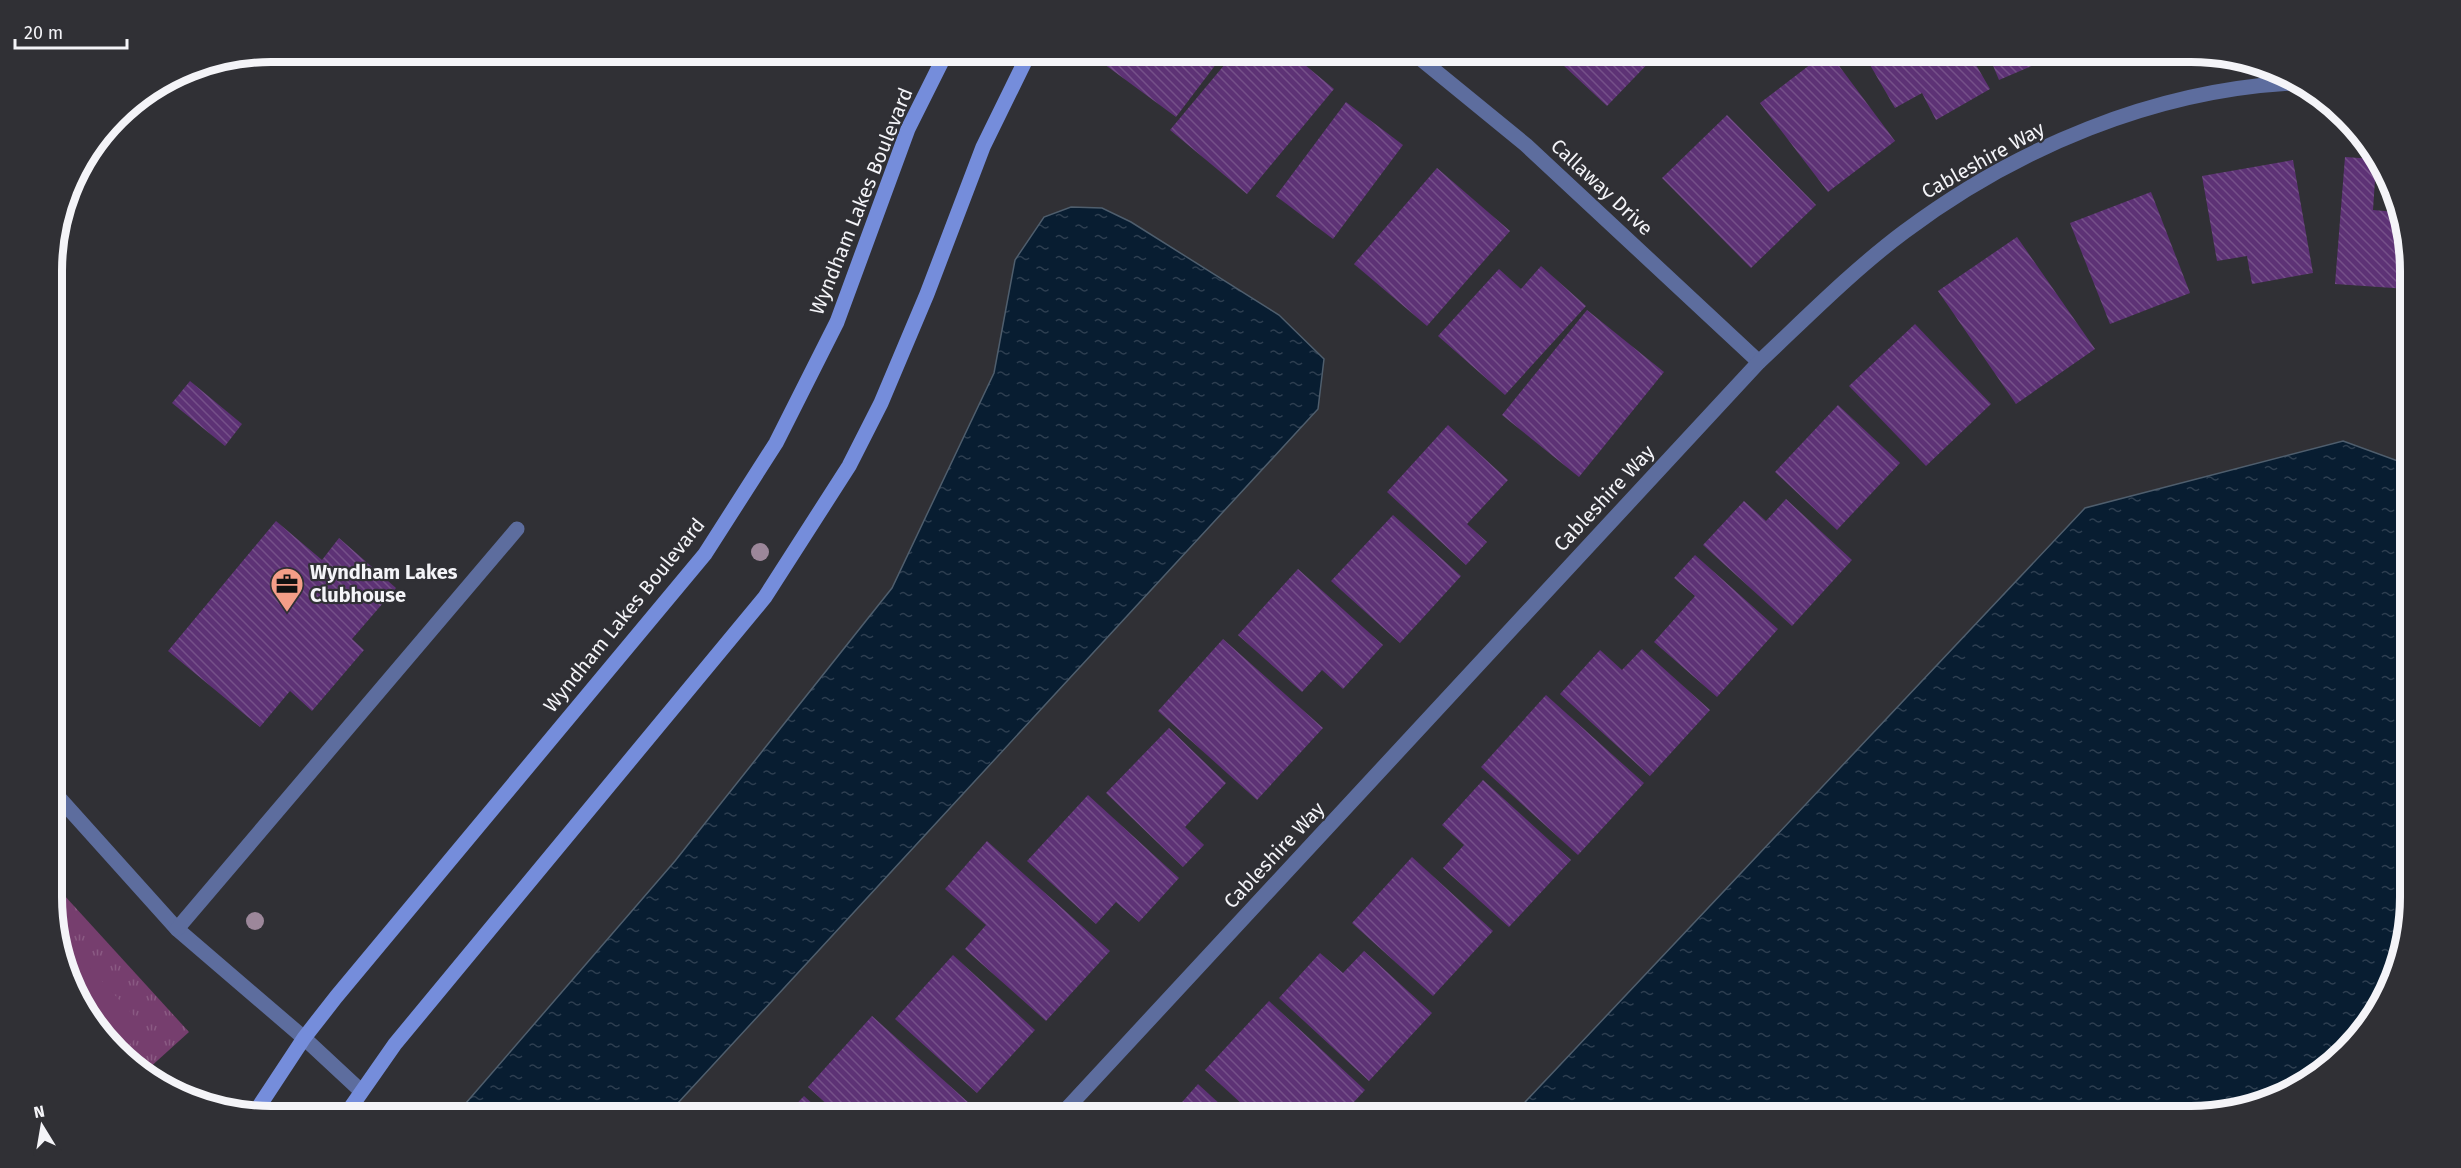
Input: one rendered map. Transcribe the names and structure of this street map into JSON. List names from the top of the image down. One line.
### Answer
{"streets":{"street":["Cableshire Way","Callaway Drive","Wyndham Lakes Boulevard"]},"crossings":[["Cableshire Way","Callaway Drive"]],"places":{"office":["Wyndham Lakes Clubhouse"]},"scale_bar":"20 m","north":"top"}
